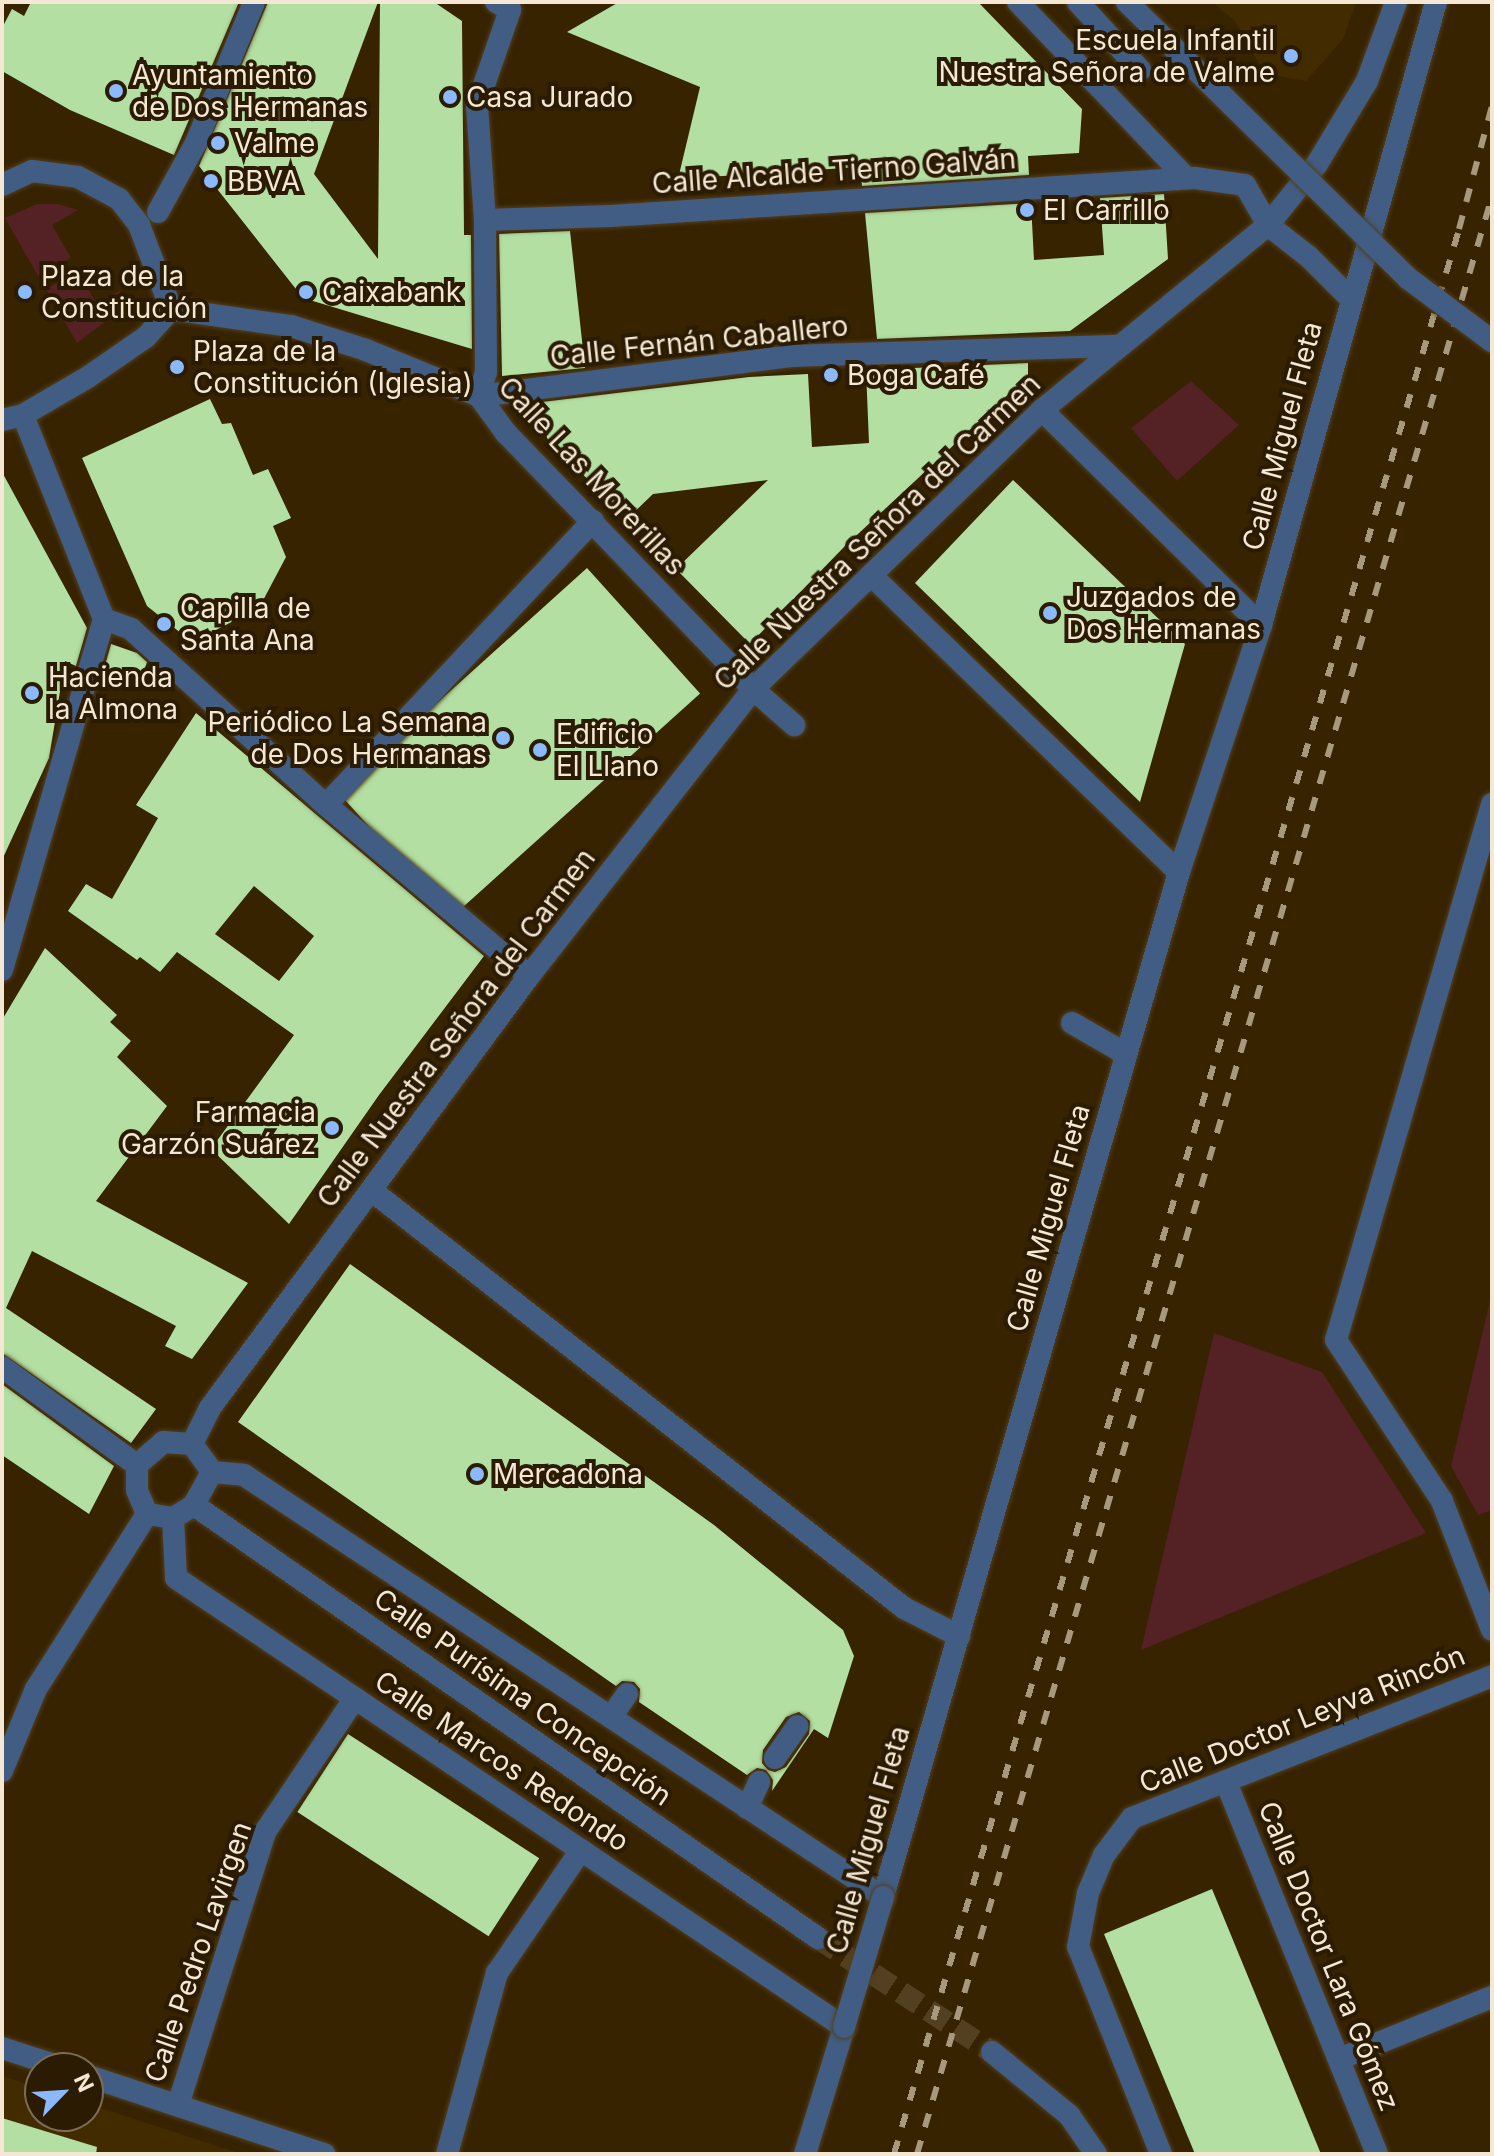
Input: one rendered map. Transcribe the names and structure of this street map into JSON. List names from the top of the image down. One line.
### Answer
{"streets":{"street":["Calle Alcalde Tierno Galván","Calle Fernán Caballero","Calle Miguel Fleta","Calle Las Morerillas","Calle Nuestra Señora del Carmen","Calle Purísima Concepción","Calle Doctor Leyva Rincón","Calle Marcos Redondo","Calle Pedro Lavirgen","Calle Doctor Lara Gómez"]},"crossings":[["Calle Alcalde Tierno Galván","Calle Nuestra Señora del Carmen"],["Calle Fernán Caballero","Calle Las Morerillas"],["Calle Fernán Caballero","Calle Nuestra Señora del Carmen"],["Calle Miguel Fleta","Calle Marcos Redondo"],["Calle Las Morerillas","Calle Nuestra Señora del Carmen"],["Calle Nuestra Señora del Carmen","Calle Purísima Concepción"],["Calle Nuestra Señora del Carmen","Calle Marcos Redondo"],["Calle Purísima Concepción","Calle Marcos Redondo"],["Calle Doctor Leyva Rincón","Calle Doctor Lara Gómez"],["Calle Marcos Redondo","Calle Pedro Lavirgen"]],"places":["Escuela Infantil Nuestra Señora de Valme","Ayuntamiento de Dos Hermanas","Casa Jurado","Valme","BBVA","El Carrillo","Plaza de la Constitución","Caixabank","Plaza de la Constitución (Iglesia)","Boga Café","Juzgados de Dos Hermanas","Capilla de Santa Ana","Hacienda la Almona","Periódico La Semana de Dos Hermanas","Edificio El Llano","Farmacia Garzón Suárez","Mercadona"],"north":"top right"}
